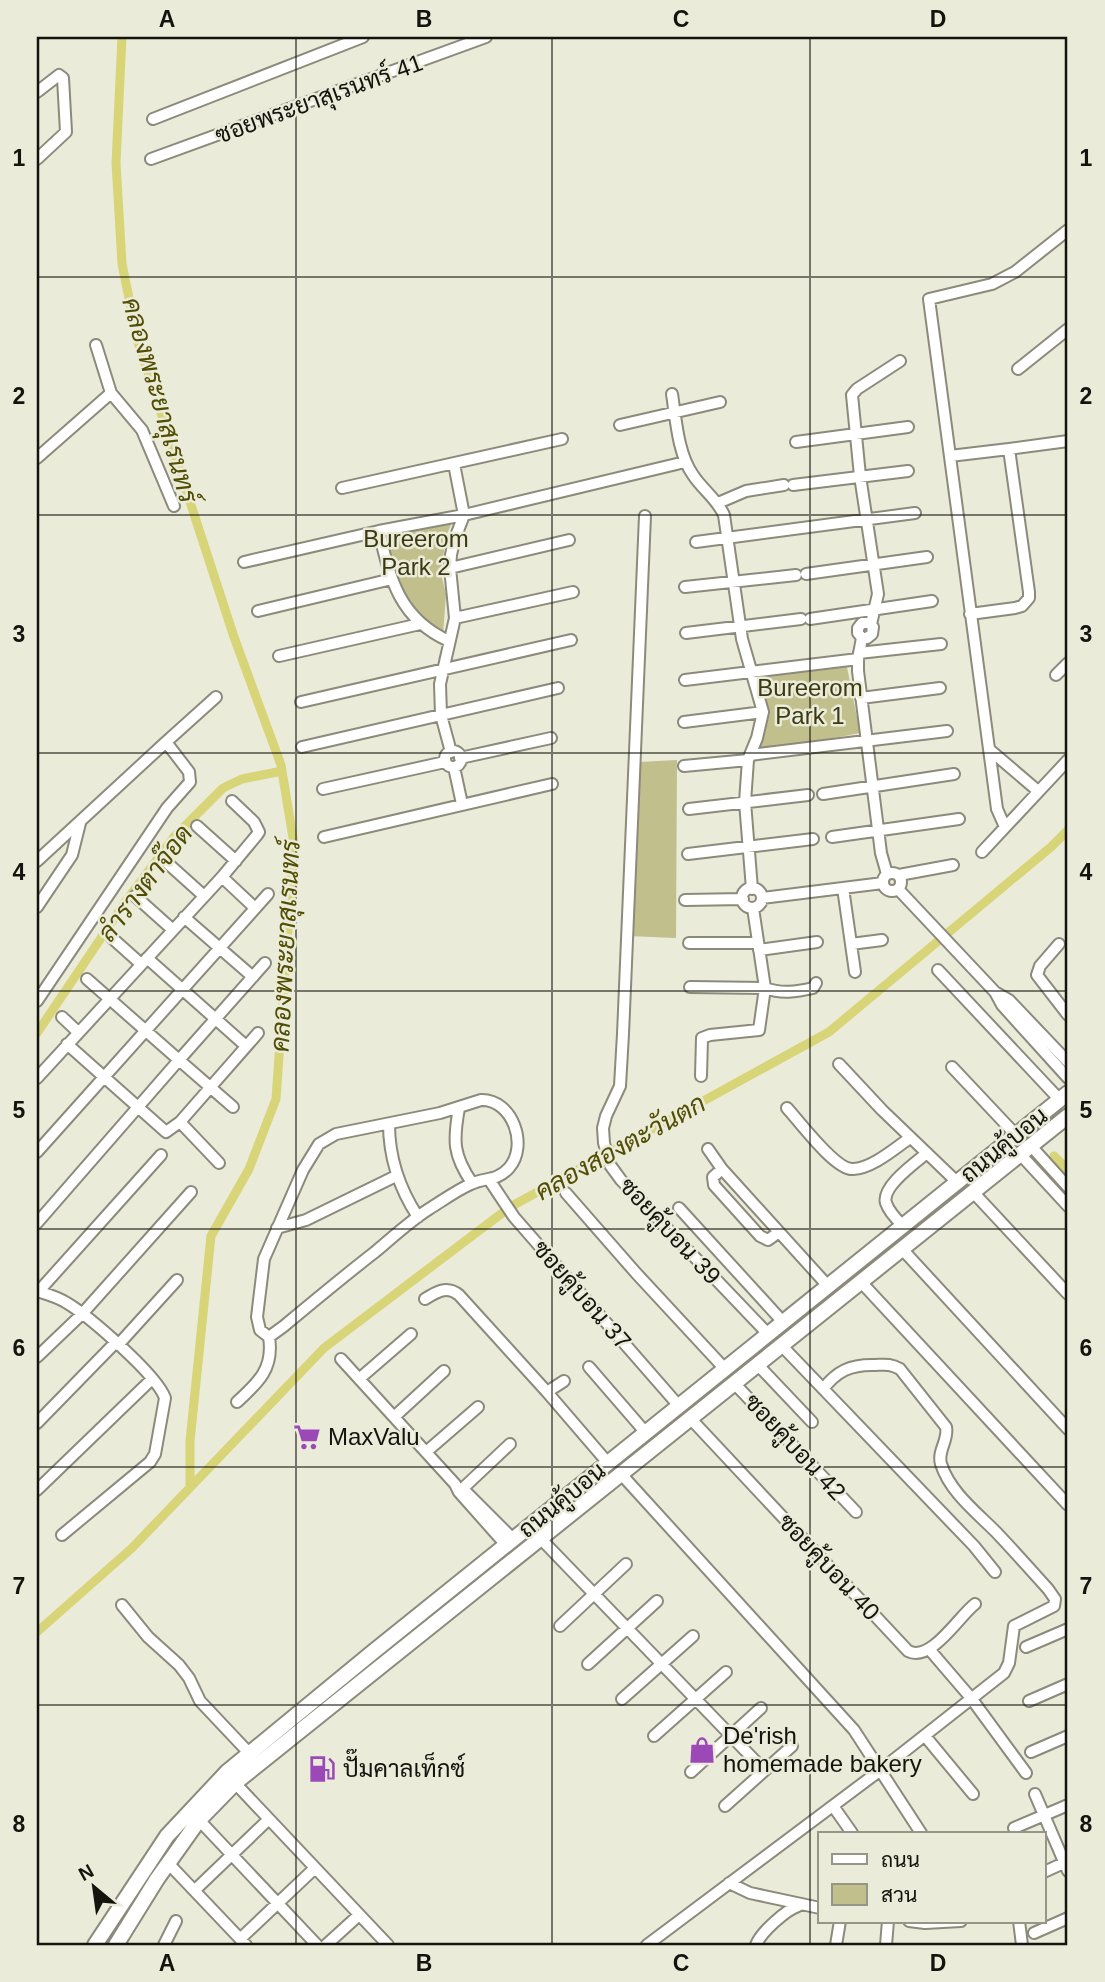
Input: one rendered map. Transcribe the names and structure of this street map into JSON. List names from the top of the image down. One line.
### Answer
{"streets":{"main road":["ถนนคู้บอน"],"street":["ซอยพระยาสุเรนทร์ 41","ซอยคู้บอน 39","ซอยคู้บอน 37","ซอยคู้บอน 42","ซอยคู้บอน 40"]},"crossings":[["ถนนคู้บอน","ซอยคู้บอน 39"],["ถนนคู้บอน","ซอยคู้บอน 37"],["ถนนคู้บอน","ซอยคู้บอน 42"],["ถนนคู้บอน","ซอยคู้บอน 40"]],"water":["คลองพระยาสุเรนทร์","ลำรางตาจ๊อด","คลองสองตะวันตก"],"parks":["Bureerom Park 2","Bureerom Park 1"],"places":{"supermarket":["MaxValu"],"shop":["De'rish homemade bakery"],"fuel station":["ปั๊มคาลเท็กซ์"]},"legend":["ถนน","สวน"],"north":"top left","grid":{"columns":["A","B","C","D"],"rows":["1","2","3","4","5","6","7","8"]}}
